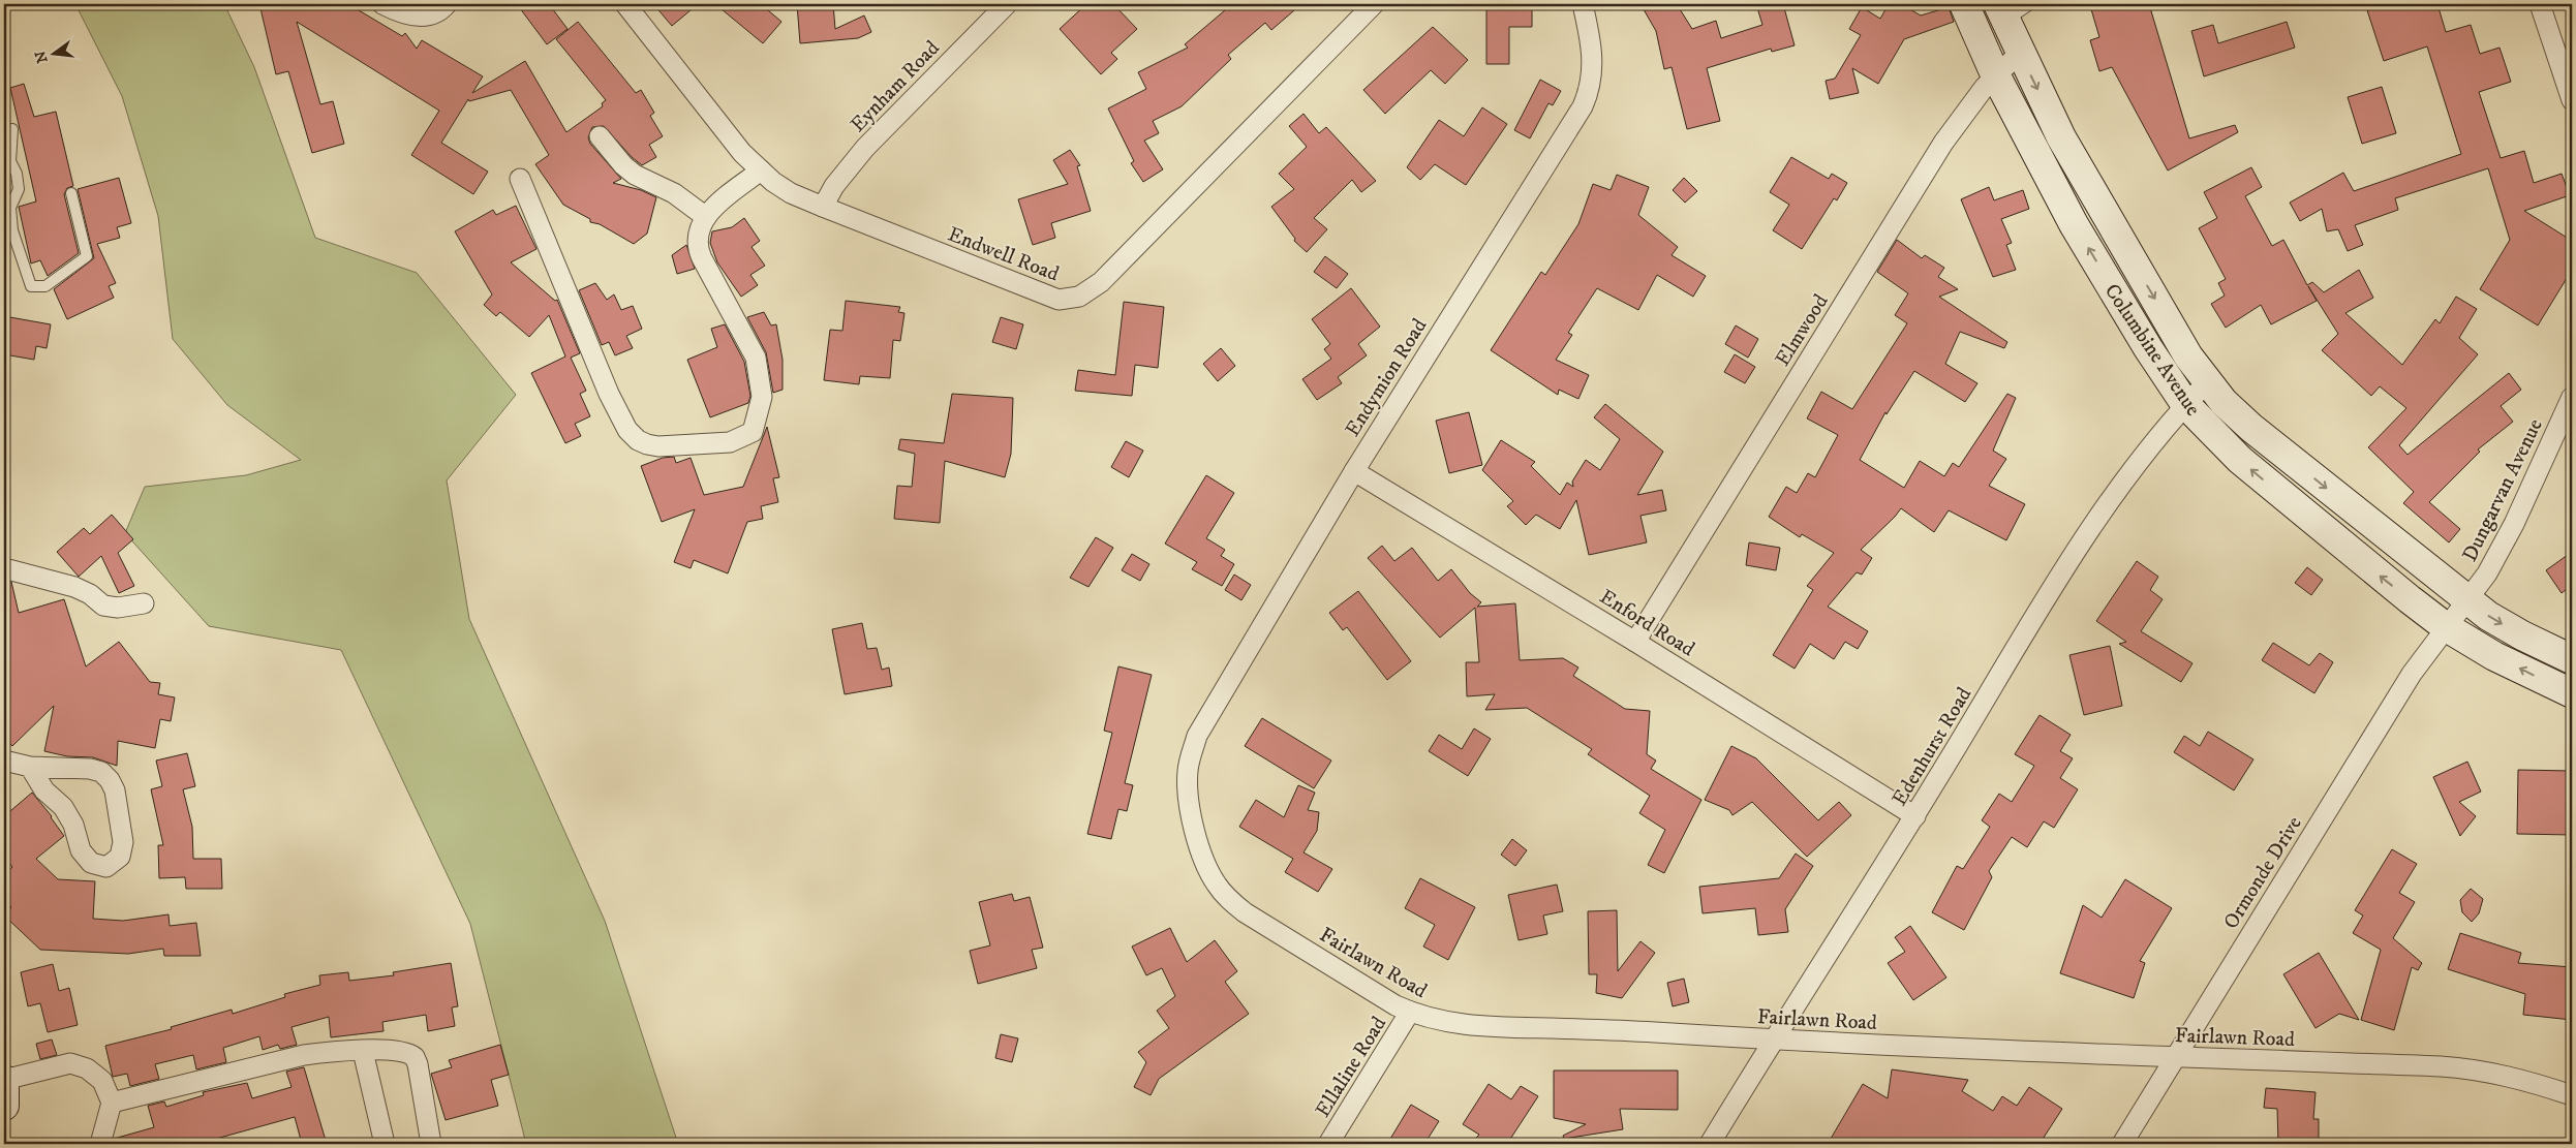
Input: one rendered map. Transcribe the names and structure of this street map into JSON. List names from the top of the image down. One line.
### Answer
{"streets":{"main road":["Columbine Avenue"],"street":["Eynham Road","Endwell Road","Elmwood","Endymion Road","Dungarvan Avenue","Enford Road","Edenhurst Road","Ormonde Drive","Fairlawn Road","Ellaline Road"]},"crossings":[["Eynham Road","Endwell Road"],["Elmwood","Columbine Avenue"],["Elmwood","Enford Road"],["Columbine Avenue","Dungarvan Avenue"],["Columbine Avenue","Edenhurst Road"],["Columbine Avenue","Ormonde Drive"],["Endymion Road","Enford Road"],["Endymion Road","Fairlawn Road"],["Dungarvan Avenue","Ormonde Drive"],["Enford Road","Edenhurst Road"],["Edenhurst Road","Fairlawn Road"],["Ormonde Drive","Fairlawn Road"],["Fairlawn Road","Ellaline Road"]],"north":"left"}
